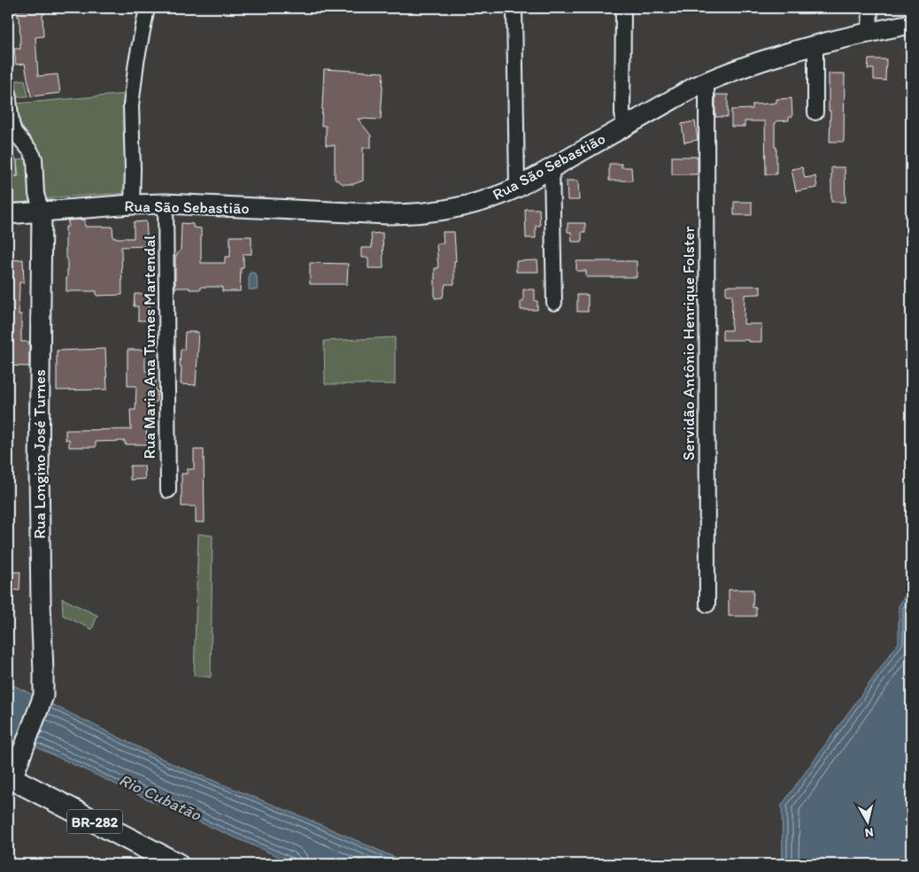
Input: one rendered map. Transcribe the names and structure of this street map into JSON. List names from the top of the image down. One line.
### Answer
{"streets":{"highway":["BR-282"],"main road":["Rua São Sebastião","Rua Longino José Turnes"],"street":["Servidão Antônio Henrique Folster","Rua Maria Ana Turnes Martendal"]},"crossings":[["Rua São Sebastião","Servidão Antônio Henrique Folster"],["Rua São Sebastião","Rua Maria Ana Turnes Martendal"],["Rua São Sebastião","Rua Longino José Turnes"],["Rua Longino José Turnes","BR-282"]],"water":["Rio Cubatão"],"north":"bottom"}
